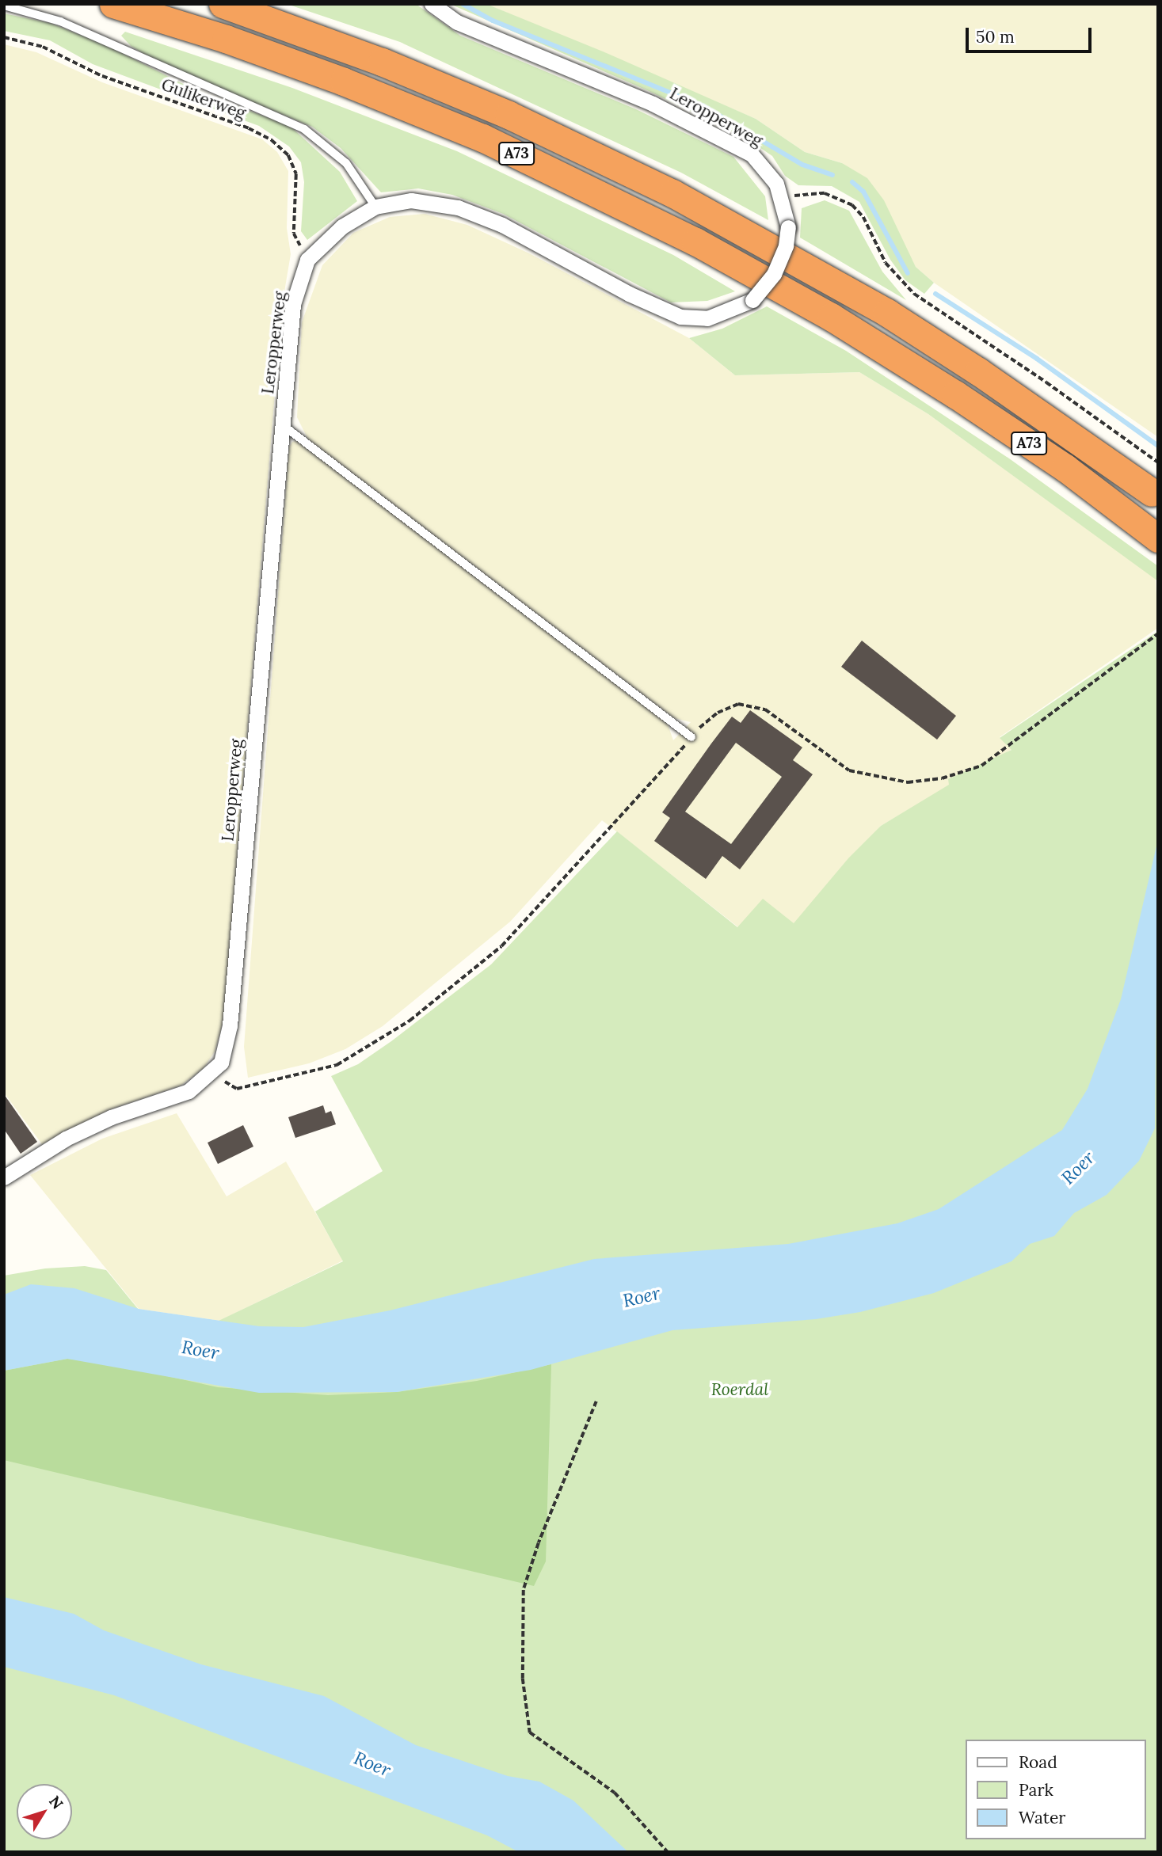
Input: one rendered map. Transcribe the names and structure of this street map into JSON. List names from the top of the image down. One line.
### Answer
{"streets":{"highway":["A73"],"street":["Leropperweg"],"path":["Gulikerweg"]},"crossings":[["Gulikerweg","Leropperweg"]],"water":["Roer"],"parks":["Roerdal"],"legend":["Road","Park","Water"],"scale_bar":"50 m","north":"top right"}
